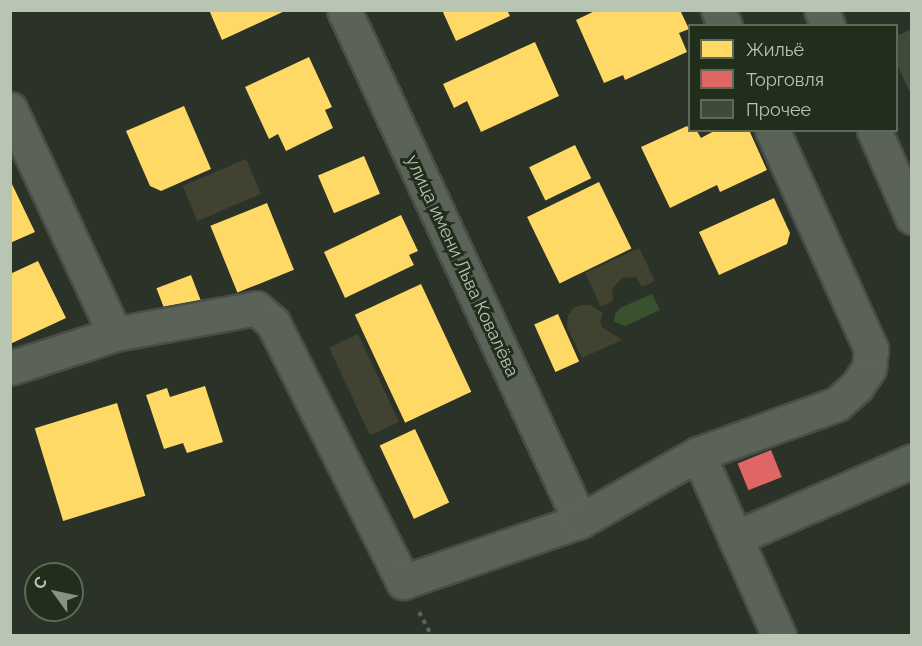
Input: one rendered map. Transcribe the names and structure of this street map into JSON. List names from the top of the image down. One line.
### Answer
{"streets":{"street":["улица имени Льва Ковалёва"]},"legend":["Жильё","Торговля","Прочее"],"north":"top left"}
